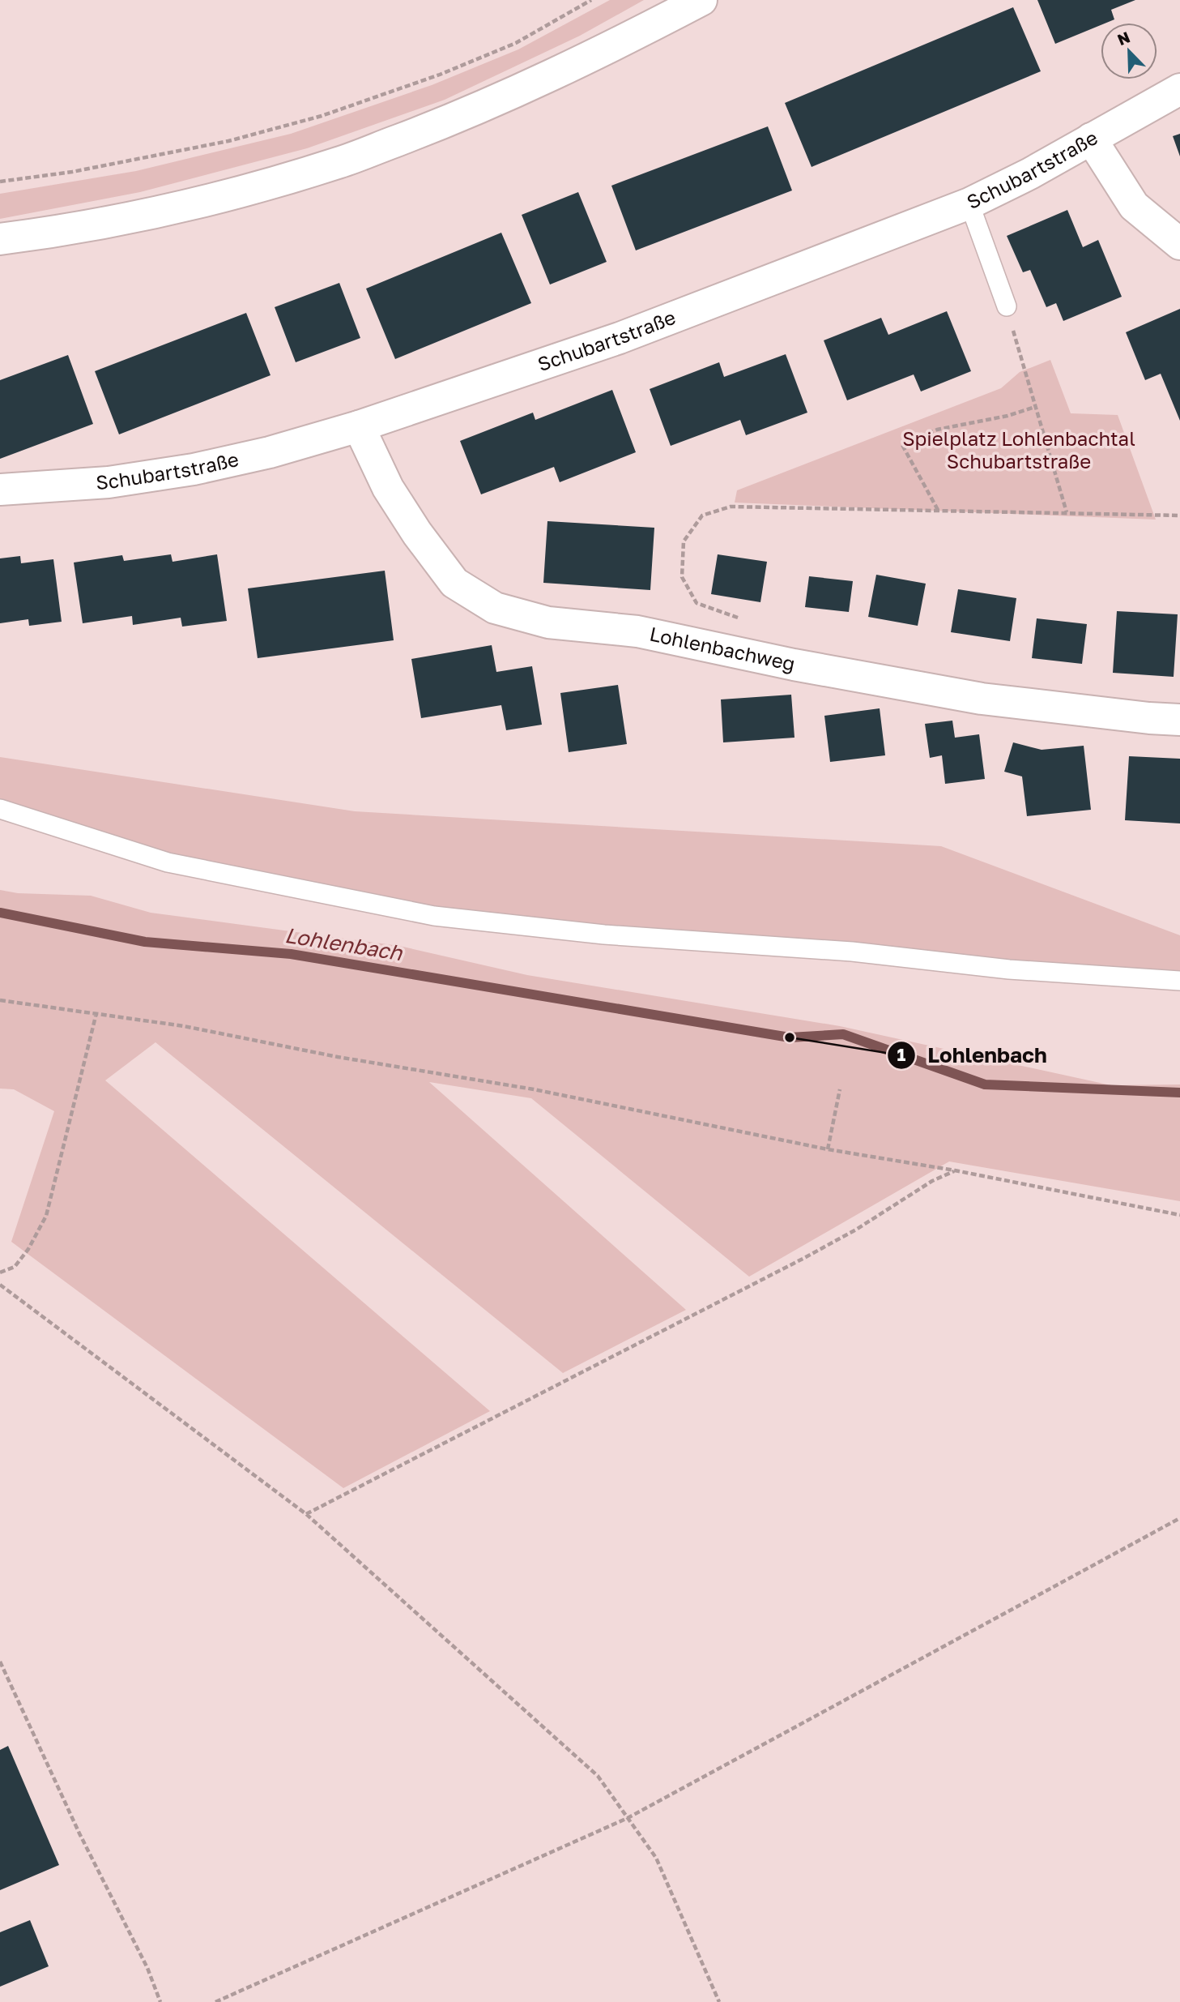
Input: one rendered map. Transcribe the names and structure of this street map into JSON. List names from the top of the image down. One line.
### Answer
{"streets":{"street":["Schubartstraße","Lohlenbachweg"]},"crossings":[["Schubartstraße","Lohlenbachweg"]],"water":["Lohlenbach"],"parks":["Spielplatz Lohlenbachtal Schubartstraße"],"places":["Lohlenbach"],"north":"top left"}
